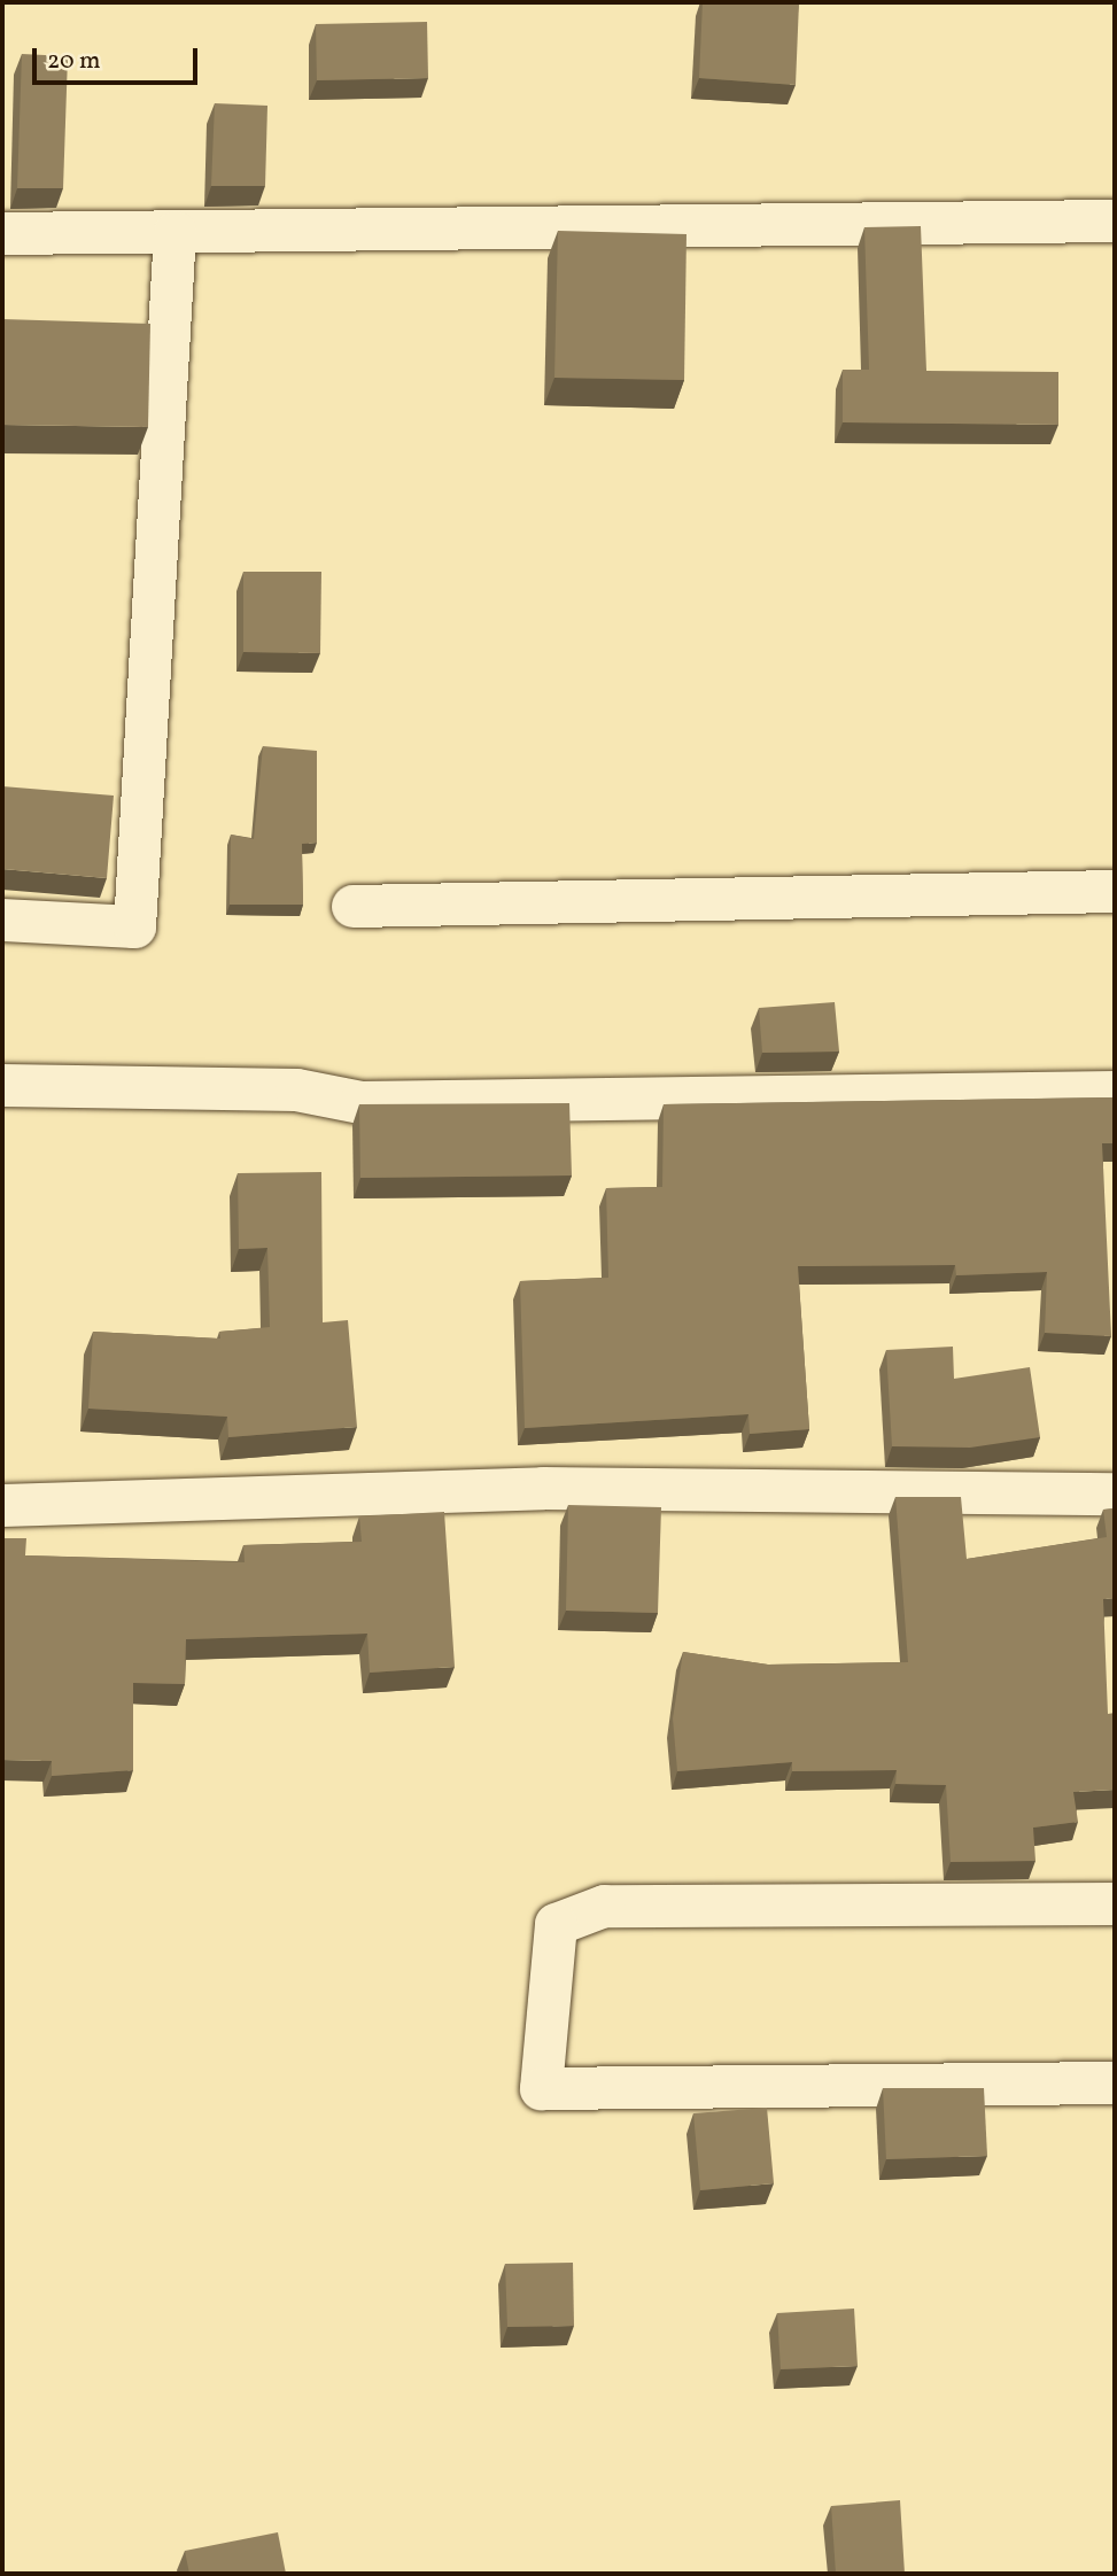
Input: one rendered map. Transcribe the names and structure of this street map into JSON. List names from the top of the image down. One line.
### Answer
{"scale_bar":"20 m"}
